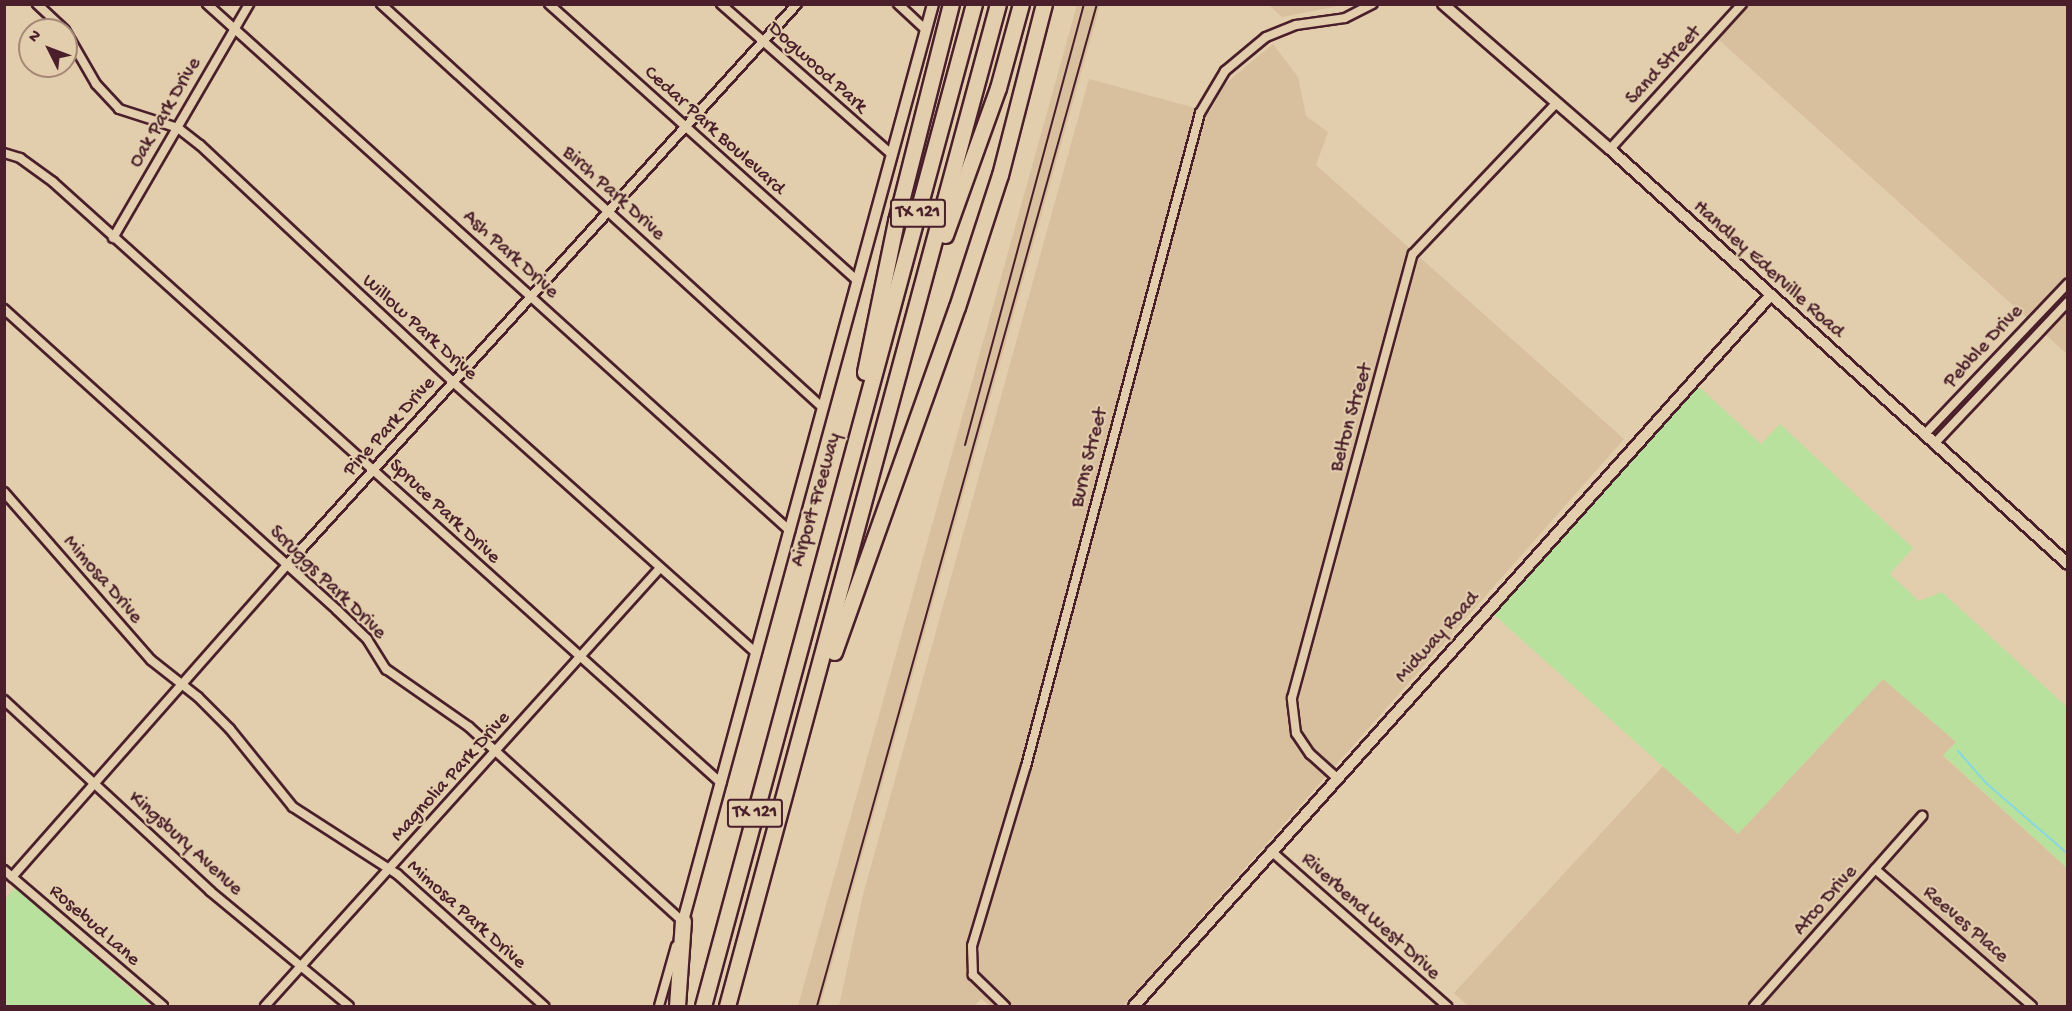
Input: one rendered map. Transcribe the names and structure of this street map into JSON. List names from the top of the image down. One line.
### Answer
{"streets":{"highway":["TX 121","Airport Freeway"],"main road":["Handley Ederville Road","Midway Road"],"street":["Sand Street","Dogwood Park","Oak Park Drive","Cedar Park Boulevard","Birch Park Drive","Ash Park Drive","Willow Park Drive","Pebble Drive","Belton Street","Pine Park Drive","Burns Street","Spruce Park Drive","Mimosa Drive","Scruggs Park Drive","Magnolia Park Drive","Kingsbury Avenue","Atco Drive","Mimosa Park Drive","Riverbend West Drive","Reeves Place","Rosebud Lane"]},"crossings":[["Sand Street","Handley Ederville Road"],["Dogwood Park","Pine Park Drive"],["Dogwood Park","Airport Freeway"],["Oak Park Drive","Ash Park Drive"],["Oak Park Drive","Willow Park Drive"],["Oak Park Drive","Spruce Park Drive"],["Cedar Park Boulevard","Pine Park Drive"],["Cedar Park Boulevard","Airport Freeway"],["Birch Park Drive","Pine Park Drive"],["Birch Park Drive","Airport Freeway"],["Ash Park Drive","Pine Park Drive"],["Ash Park Drive","Airport Freeway"],["Handley Ederville Road","Pebble Drive"],["Handley Ederville Road","Belton Street"],["Handley Ederville Road","Midway Road"],["Willow Park Drive","Pine Park Drive"],["Willow Park Drive","Airport Freeway"],["Willow Park Drive","Magnolia Park Drive"],["Belton Street","Midway Road"],["Pine Park Drive","Spruce Park Drive"],["Pine Park Drive","Mimosa Drive"],["Pine Park Drive","Scruggs Park Drive"],["Pine Park Drive","Kingsbury Avenue"],["Pine Park Drive","Mimosa Park Drive"],["Pine Park Drive","Rosebud Lane"],["Airport Freeway","Spruce Park Drive"],["Airport Freeway","Scruggs Park Drive"],["Spruce Park Drive","Magnolia Park Drive"],["Mimosa Drive","Mimosa Park Drive"],["Scruggs Park Drive","Magnolia Park Drive"],["Midway Road","Riverbend West Drive"],["Magnolia Park Drive","Kingsbury Avenue"],["Magnolia Park Drive","Mimosa Park Drive"],["Atco Drive","Reeves Place"]],"north":"top left"}
